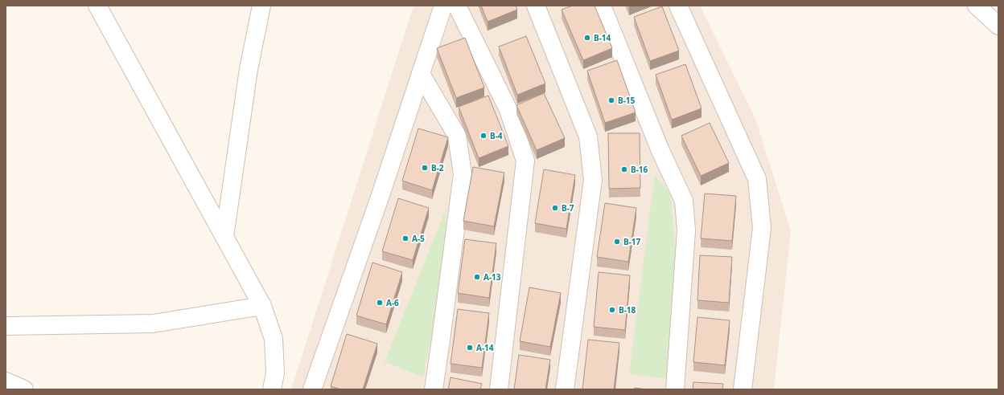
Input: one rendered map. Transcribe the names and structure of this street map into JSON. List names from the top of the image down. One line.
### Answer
{"places":["B-14","B-15","B-4","B-2","B-16","B-7","A-5","B-17","A-13","A-6","B-18","A-14"]}
